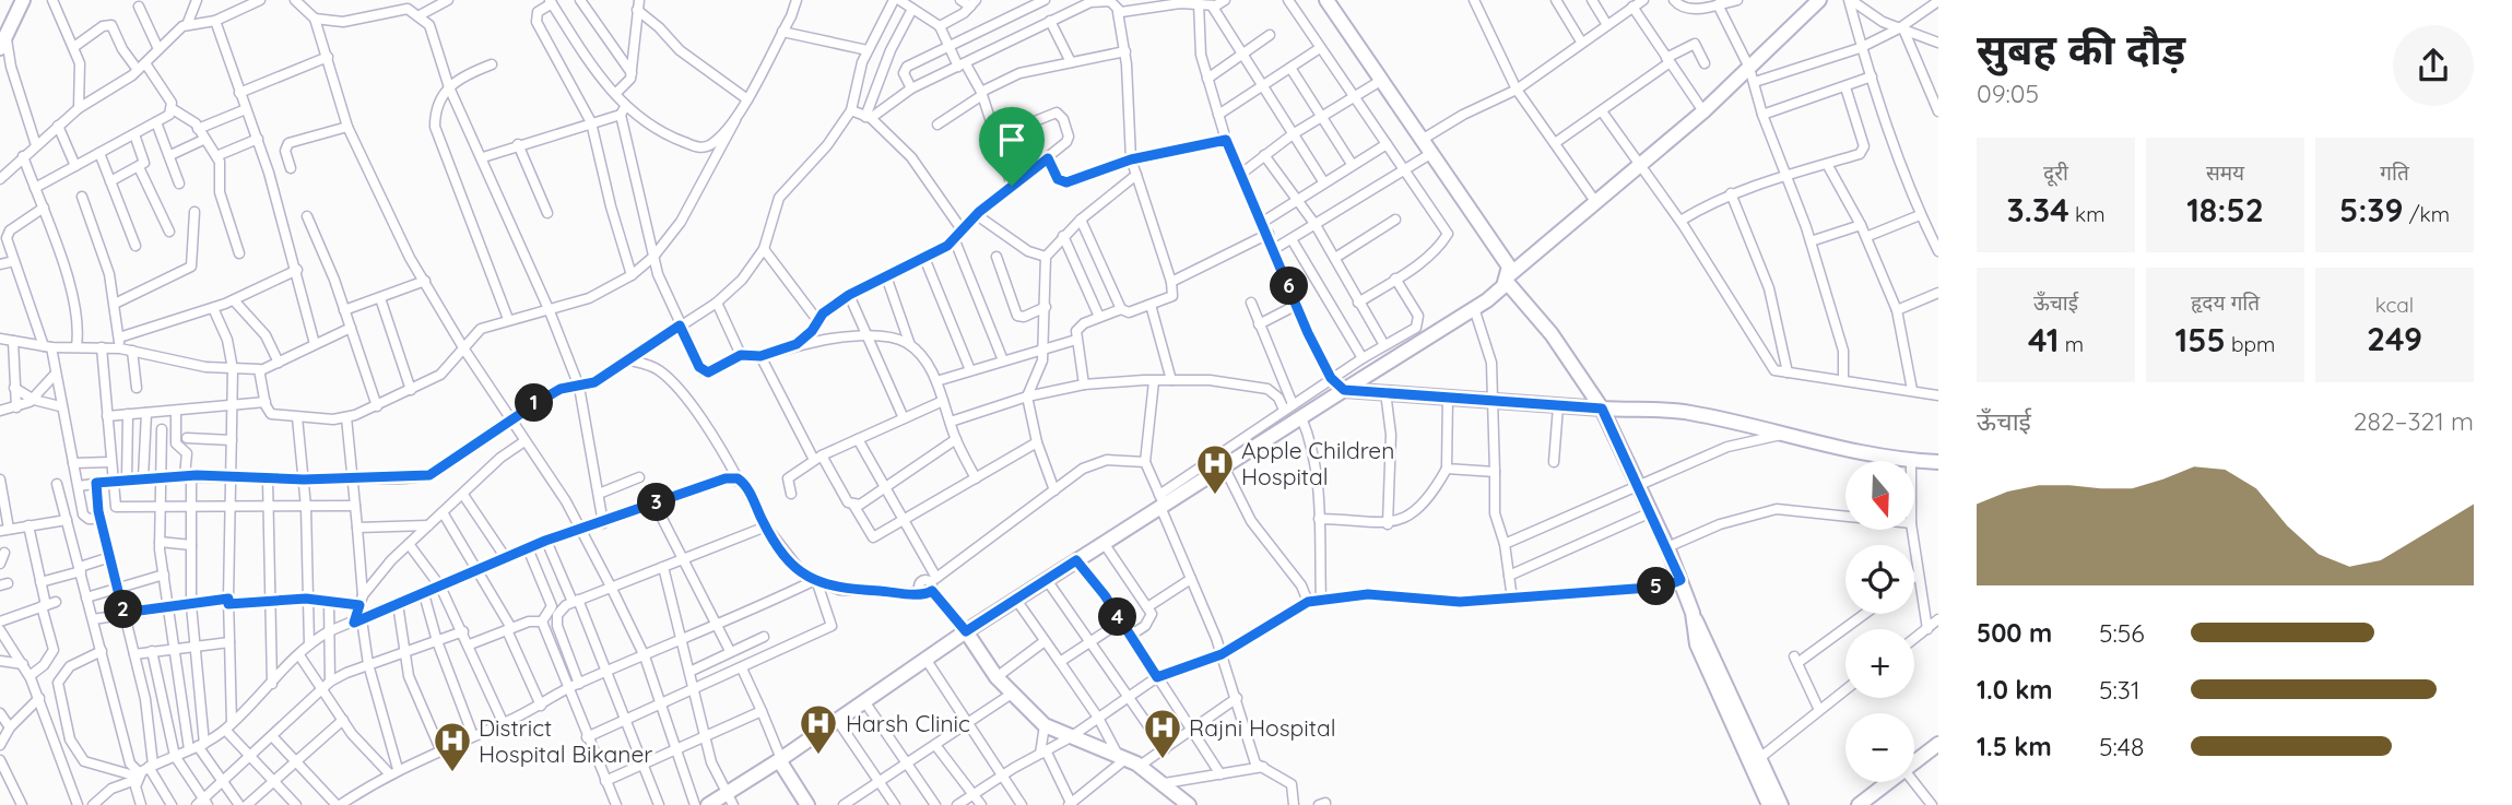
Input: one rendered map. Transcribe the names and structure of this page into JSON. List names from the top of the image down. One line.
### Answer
{"places":{"hospital":["Apple Children Hospital","Harsh Clinic","Rajni Hospital","District Hospital Bikaner"]},"north":"bottom","page":{"heading":["सुबह की दौड़","09:05"],"stats":[["दूरी","3.34 km"],["समय","18:52"],["गति","5:39 /km"],["ऊँचाई","41 m"],["हृदय गति","155 bpm"],["kcal","249"]],"pins":["6","1","3","5","2","4"],"chart":["ऊँचाई","282–321 m"],"map_buttons":["+","−"],"list":[{"name":"500 m","note":"5:56"},{"name":"1.0 km","note":"5:31"},{"name":"1.5 km","note":"5:48"}]}}
